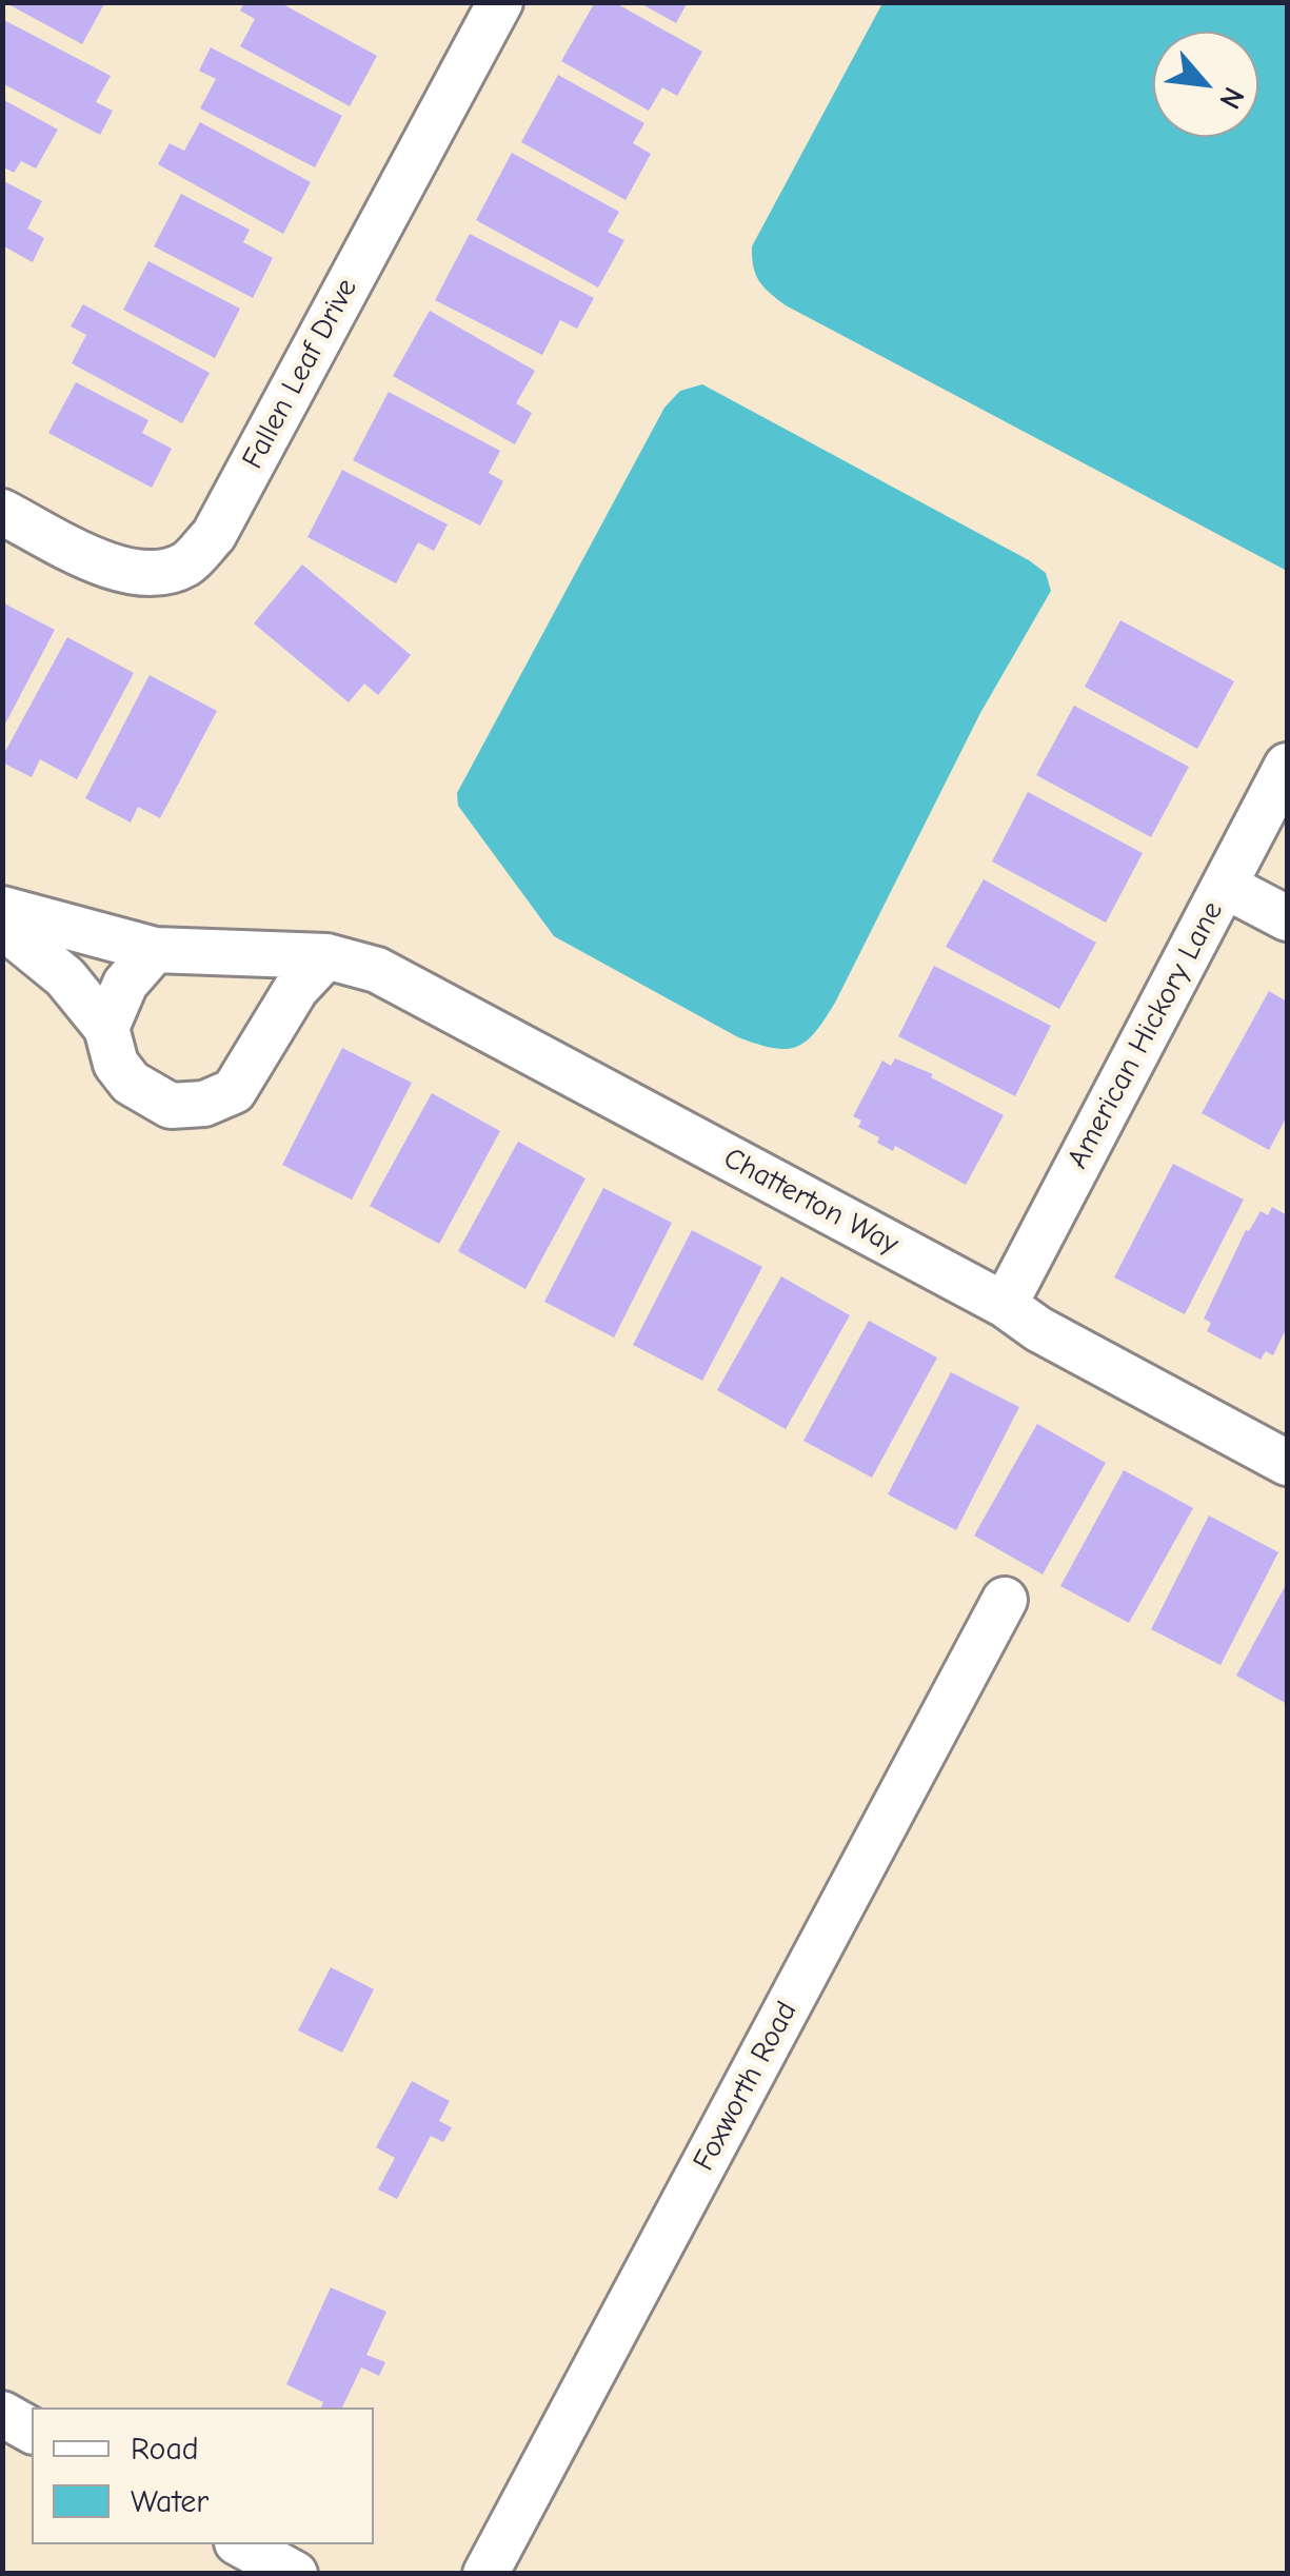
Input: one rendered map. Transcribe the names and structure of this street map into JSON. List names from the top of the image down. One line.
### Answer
{"streets":{"street":["Fallen Leaf Drive","American Hickory Lane","Chatterton Way","Foxworth Road"]},"crossings":[["American Hickory Lane","Chatterton Way"]],"legend":["Road","Water"],"north":"bottom right"}
